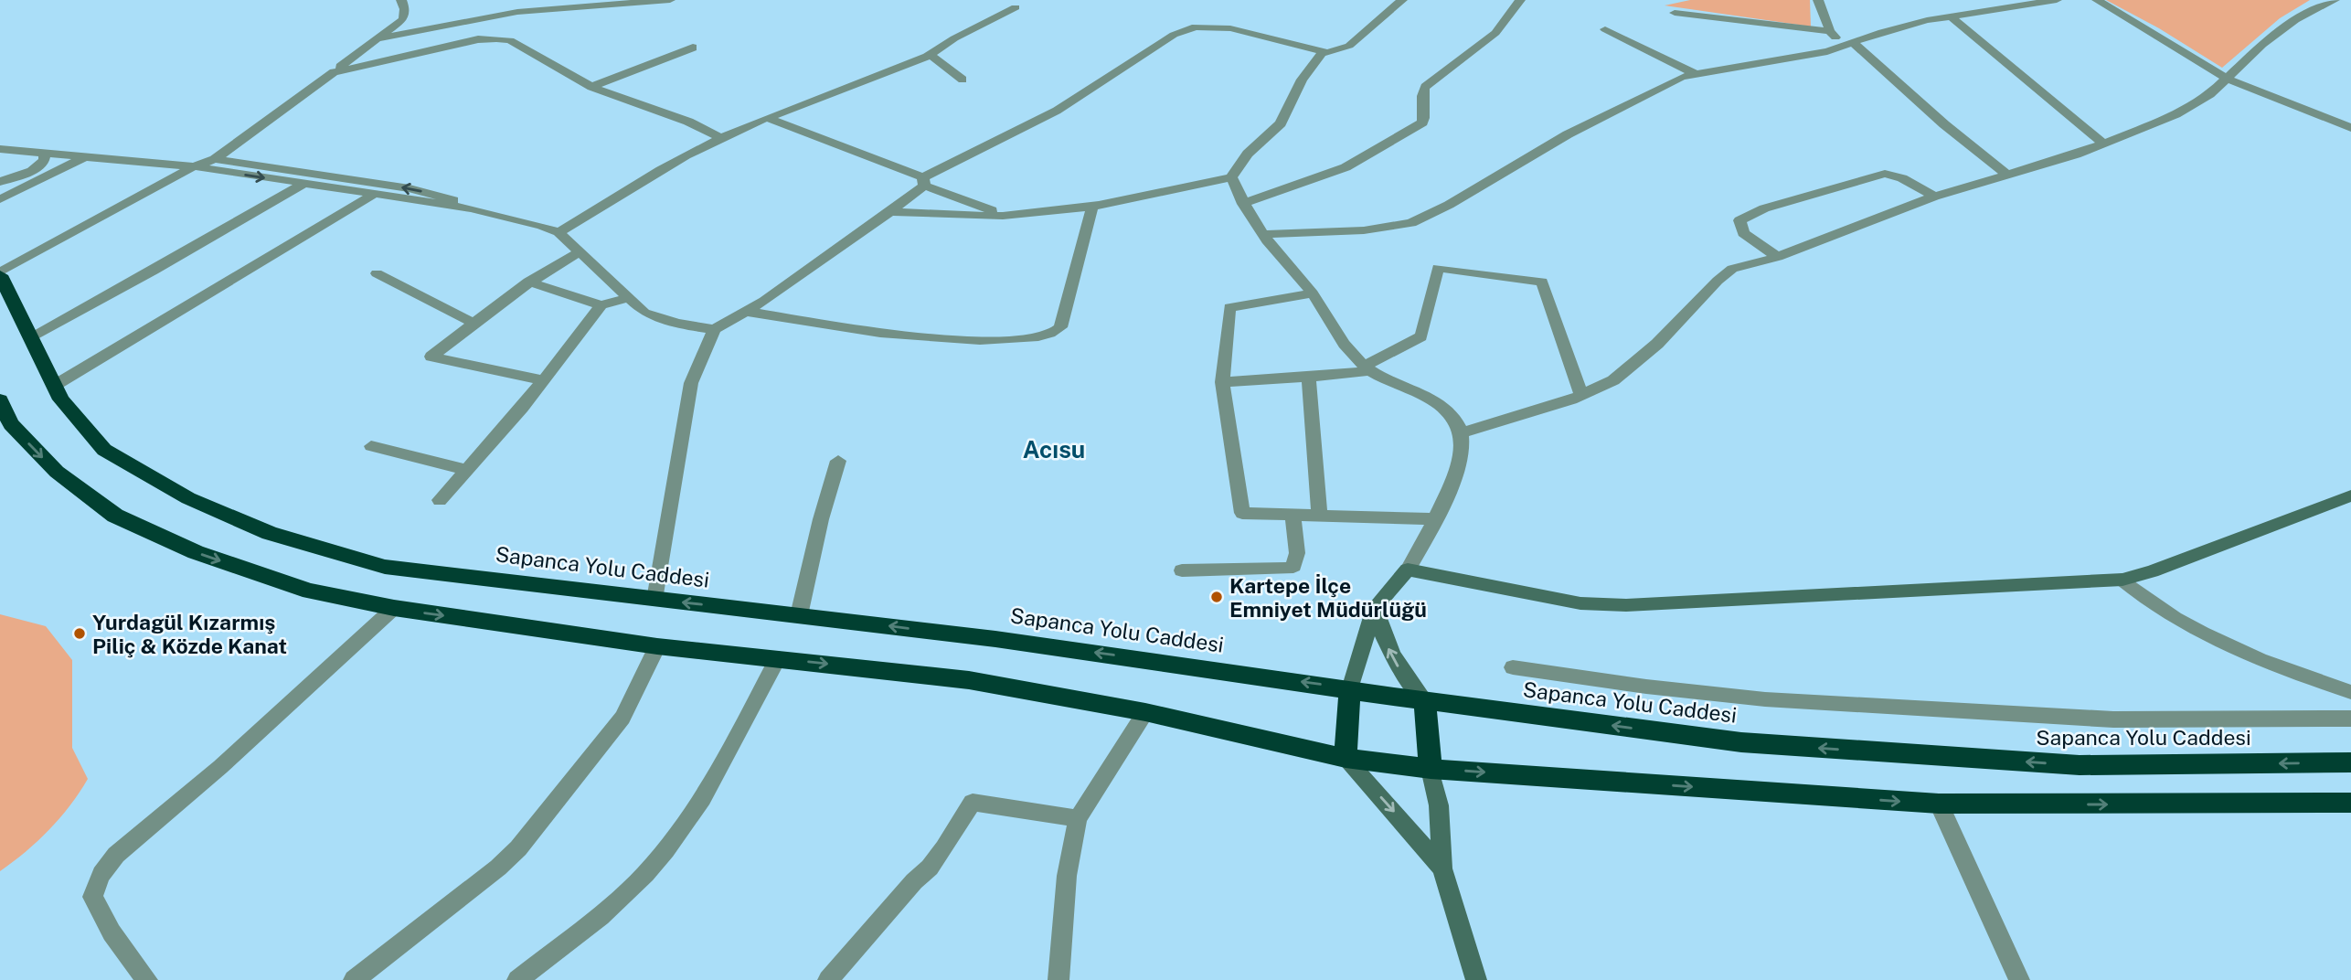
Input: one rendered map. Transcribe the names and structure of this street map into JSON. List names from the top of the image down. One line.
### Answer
{"streets":{"highway":["Sapanca Yolu Caddesi"]},"districts":["Acısu"],"places":["Kartepe İlçe Emniyet Müdürlüğü","Yurdagül Kızarmış Piliç & Közde Kanat"]}
